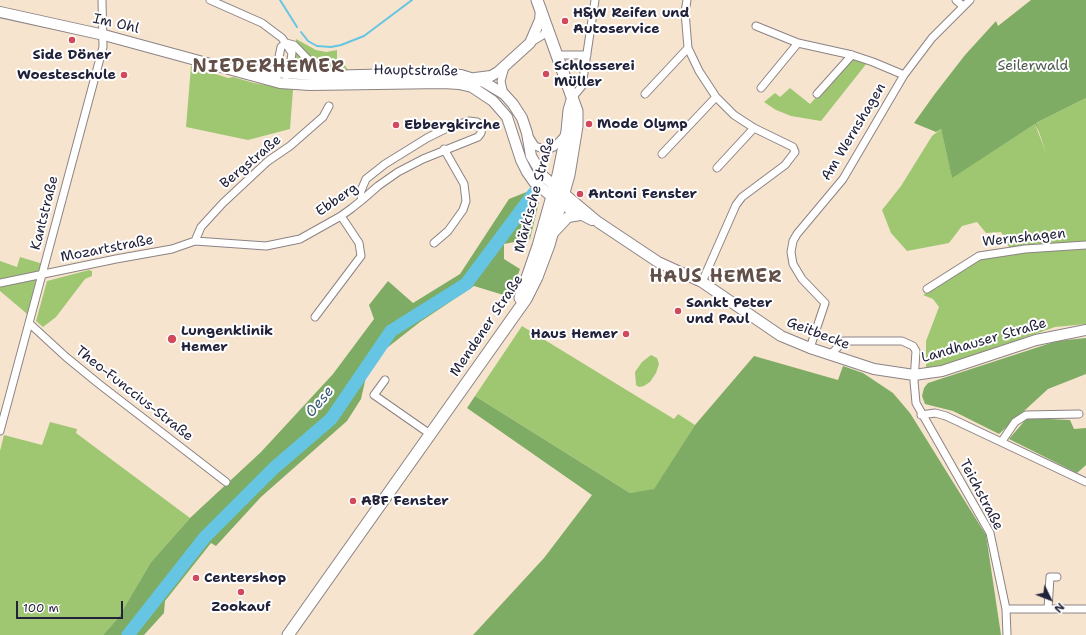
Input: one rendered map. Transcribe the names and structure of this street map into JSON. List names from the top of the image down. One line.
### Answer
{"streets":{"main road":["Im Ohl","Hauptstraße","Märkische Straße","Mendener Straße","Geitbecke","Landhauser Straße"],"street":["Am Wernshagen","Bergstraße","Ebberg","Kantstraße","Wernshagen","Mozartstraße","Theo-Funccius-Straße","Teichstraße"]},"crossings":[["Im Ohl","Hauptstraße"],["Im Ohl","Kantstraße"],["Hauptstraße","Märkische Straße"],["Hauptstraße","Mendener Straße"],["Hauptstraße","Geitbecke"],["Am Wernshagen","Geitbecke"],["Bergstraße","Ebberg"],["Bergstraße","Mozartstraße"],["Märkische Straße","Mendener Straße"],["Märkische Straße","Geitbecke"],["Ebberg","Mozartstraße"],["Kantstraße","Mozartstraße"],["Kantstraße","Theo-Funccius-Straße"],["Mendener Straße","Geitbecke"],["Geitbecke","Landhauser Straße"],["Geitbecke","Teichstraße"],["Landhauser Straße","Teichstraße"]],"districts":["NIEDERHEMER","HAUS HEMER"],"water":["Oese"],"parks":["Seilerwald"],"places":["H&W Reifen und Autoservice","Side Döner","Schlosserei Müller","Woesteschule","Mode Olymp","Ebbergkirche","Antoni Fenster","Sankt Peter und Paul","Haus Hemer","Lungenklinik Hemer","ABF Fenster","Centershop","Zookauf"],"scale_bar":"100 m","north":"bottom right"}
